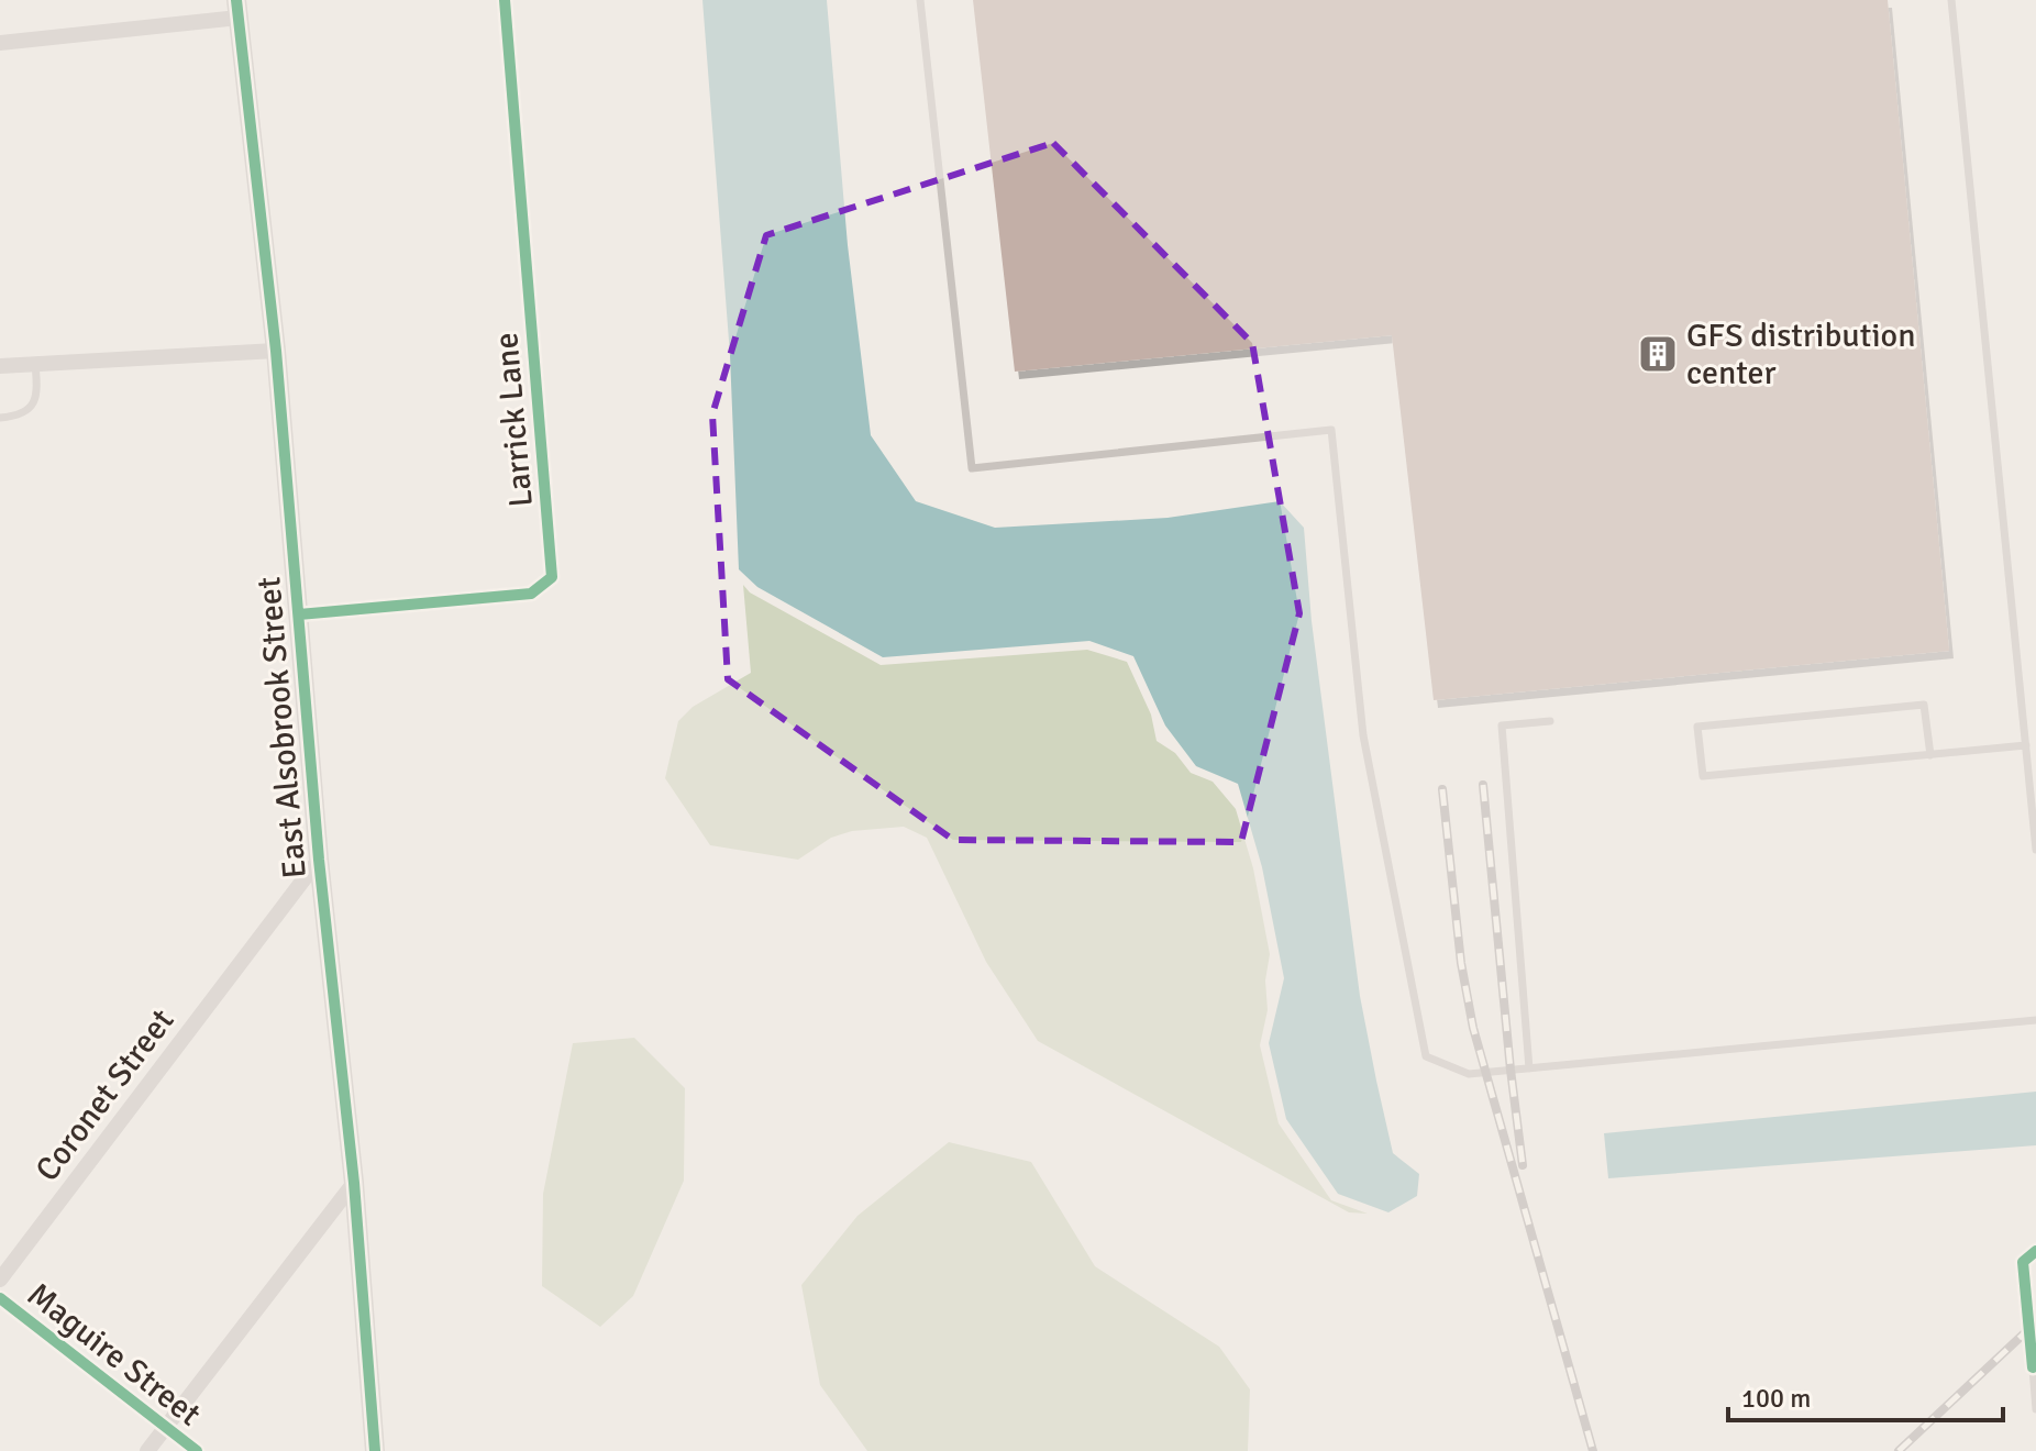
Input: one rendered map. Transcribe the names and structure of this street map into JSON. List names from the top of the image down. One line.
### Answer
{"streets":{"street":["Larrick Lane","East Alsobrook Street","Coronet Street","Maguire Street"]},"crossings":[["Larrick Lane","East Alsobrook Street"],["East Alsobrook Street","Coronet Street"]],"places":{"building":["GFS distribution center"]},"scale_bar":"100 m"}
